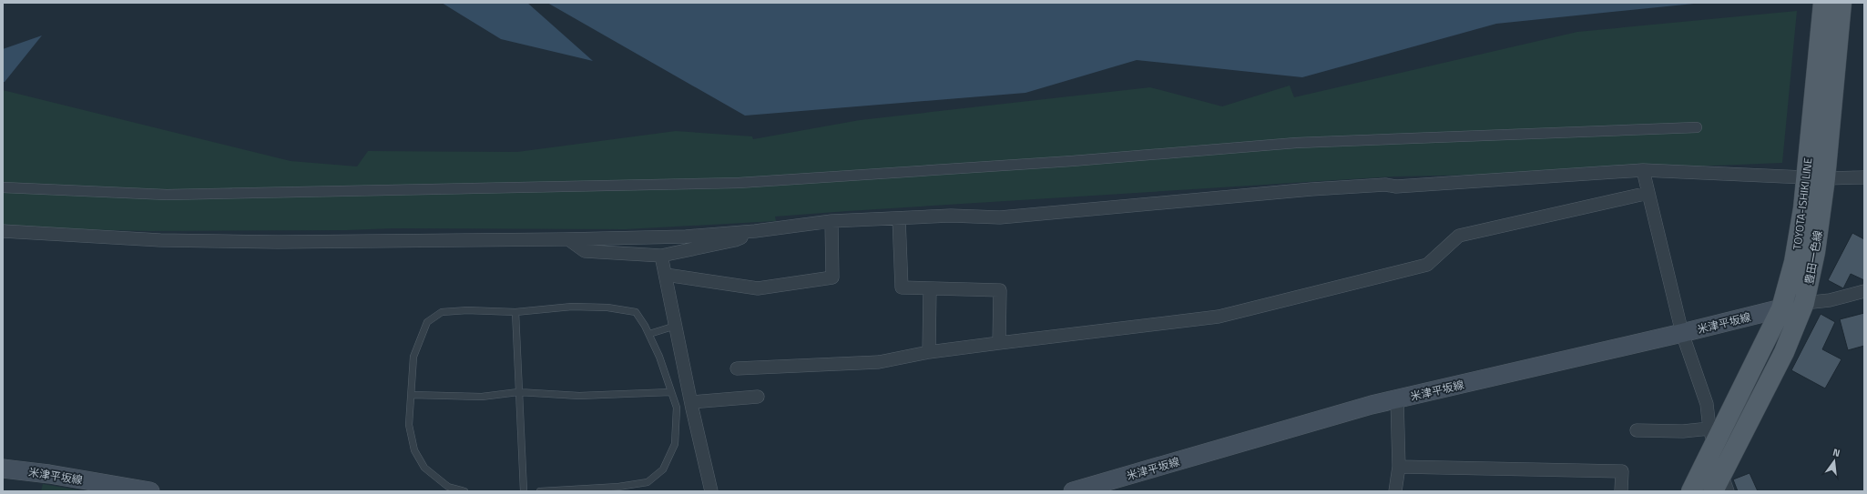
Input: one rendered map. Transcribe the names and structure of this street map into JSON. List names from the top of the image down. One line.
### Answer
{"streets":{"main road":["TOYOTA-ISHIKI LINE","豊田一色線","米津平坂線"]},"crossings":[["TOYOTA-ISHIKI LINE","豊田一色線"],["TOYOTA-ISHIKI LINE","米津平坂線"],["豊田一色線","米津平坂線"]],"north":"top"}
